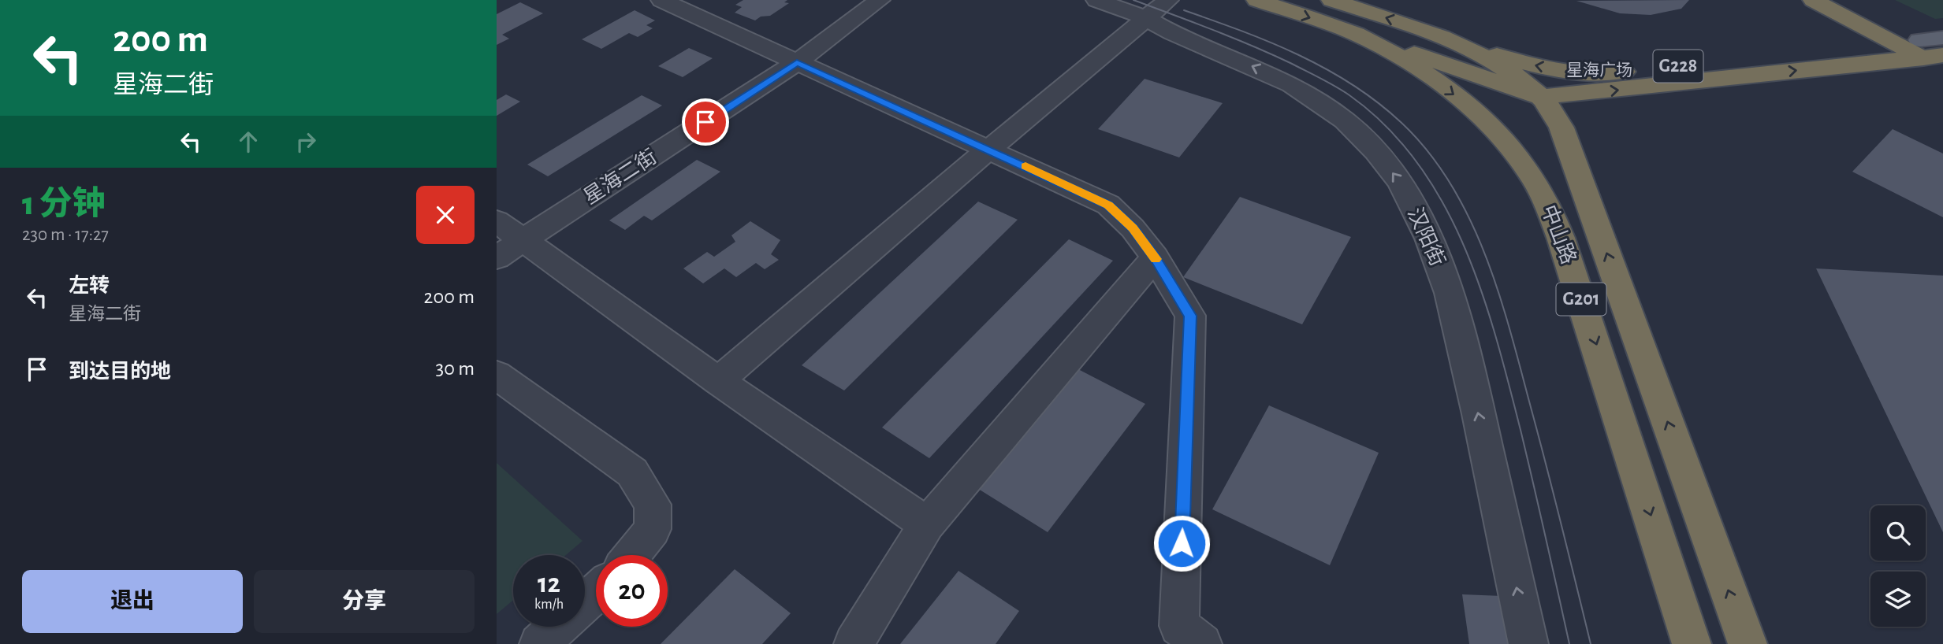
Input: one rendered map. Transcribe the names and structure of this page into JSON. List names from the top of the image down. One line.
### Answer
{"streets":{"highway":["G228","星海广场","中山路","G201"],"street":["星海二街","汉阳街"]},"crossings":[["星海广场","中山路"]],"one_way":["汉阳街"],"page":{"turn":["200 m","星海二街"],"heading":["1 分钟","230 m · 17:27"],"list":[{"name":"左转","note":"星海二街","value":"200 m"},{"name":"到达目的地","value":"30 m"}],"speed":"12 km/h","limit":"20","buttons":["退出","分享"]}}
